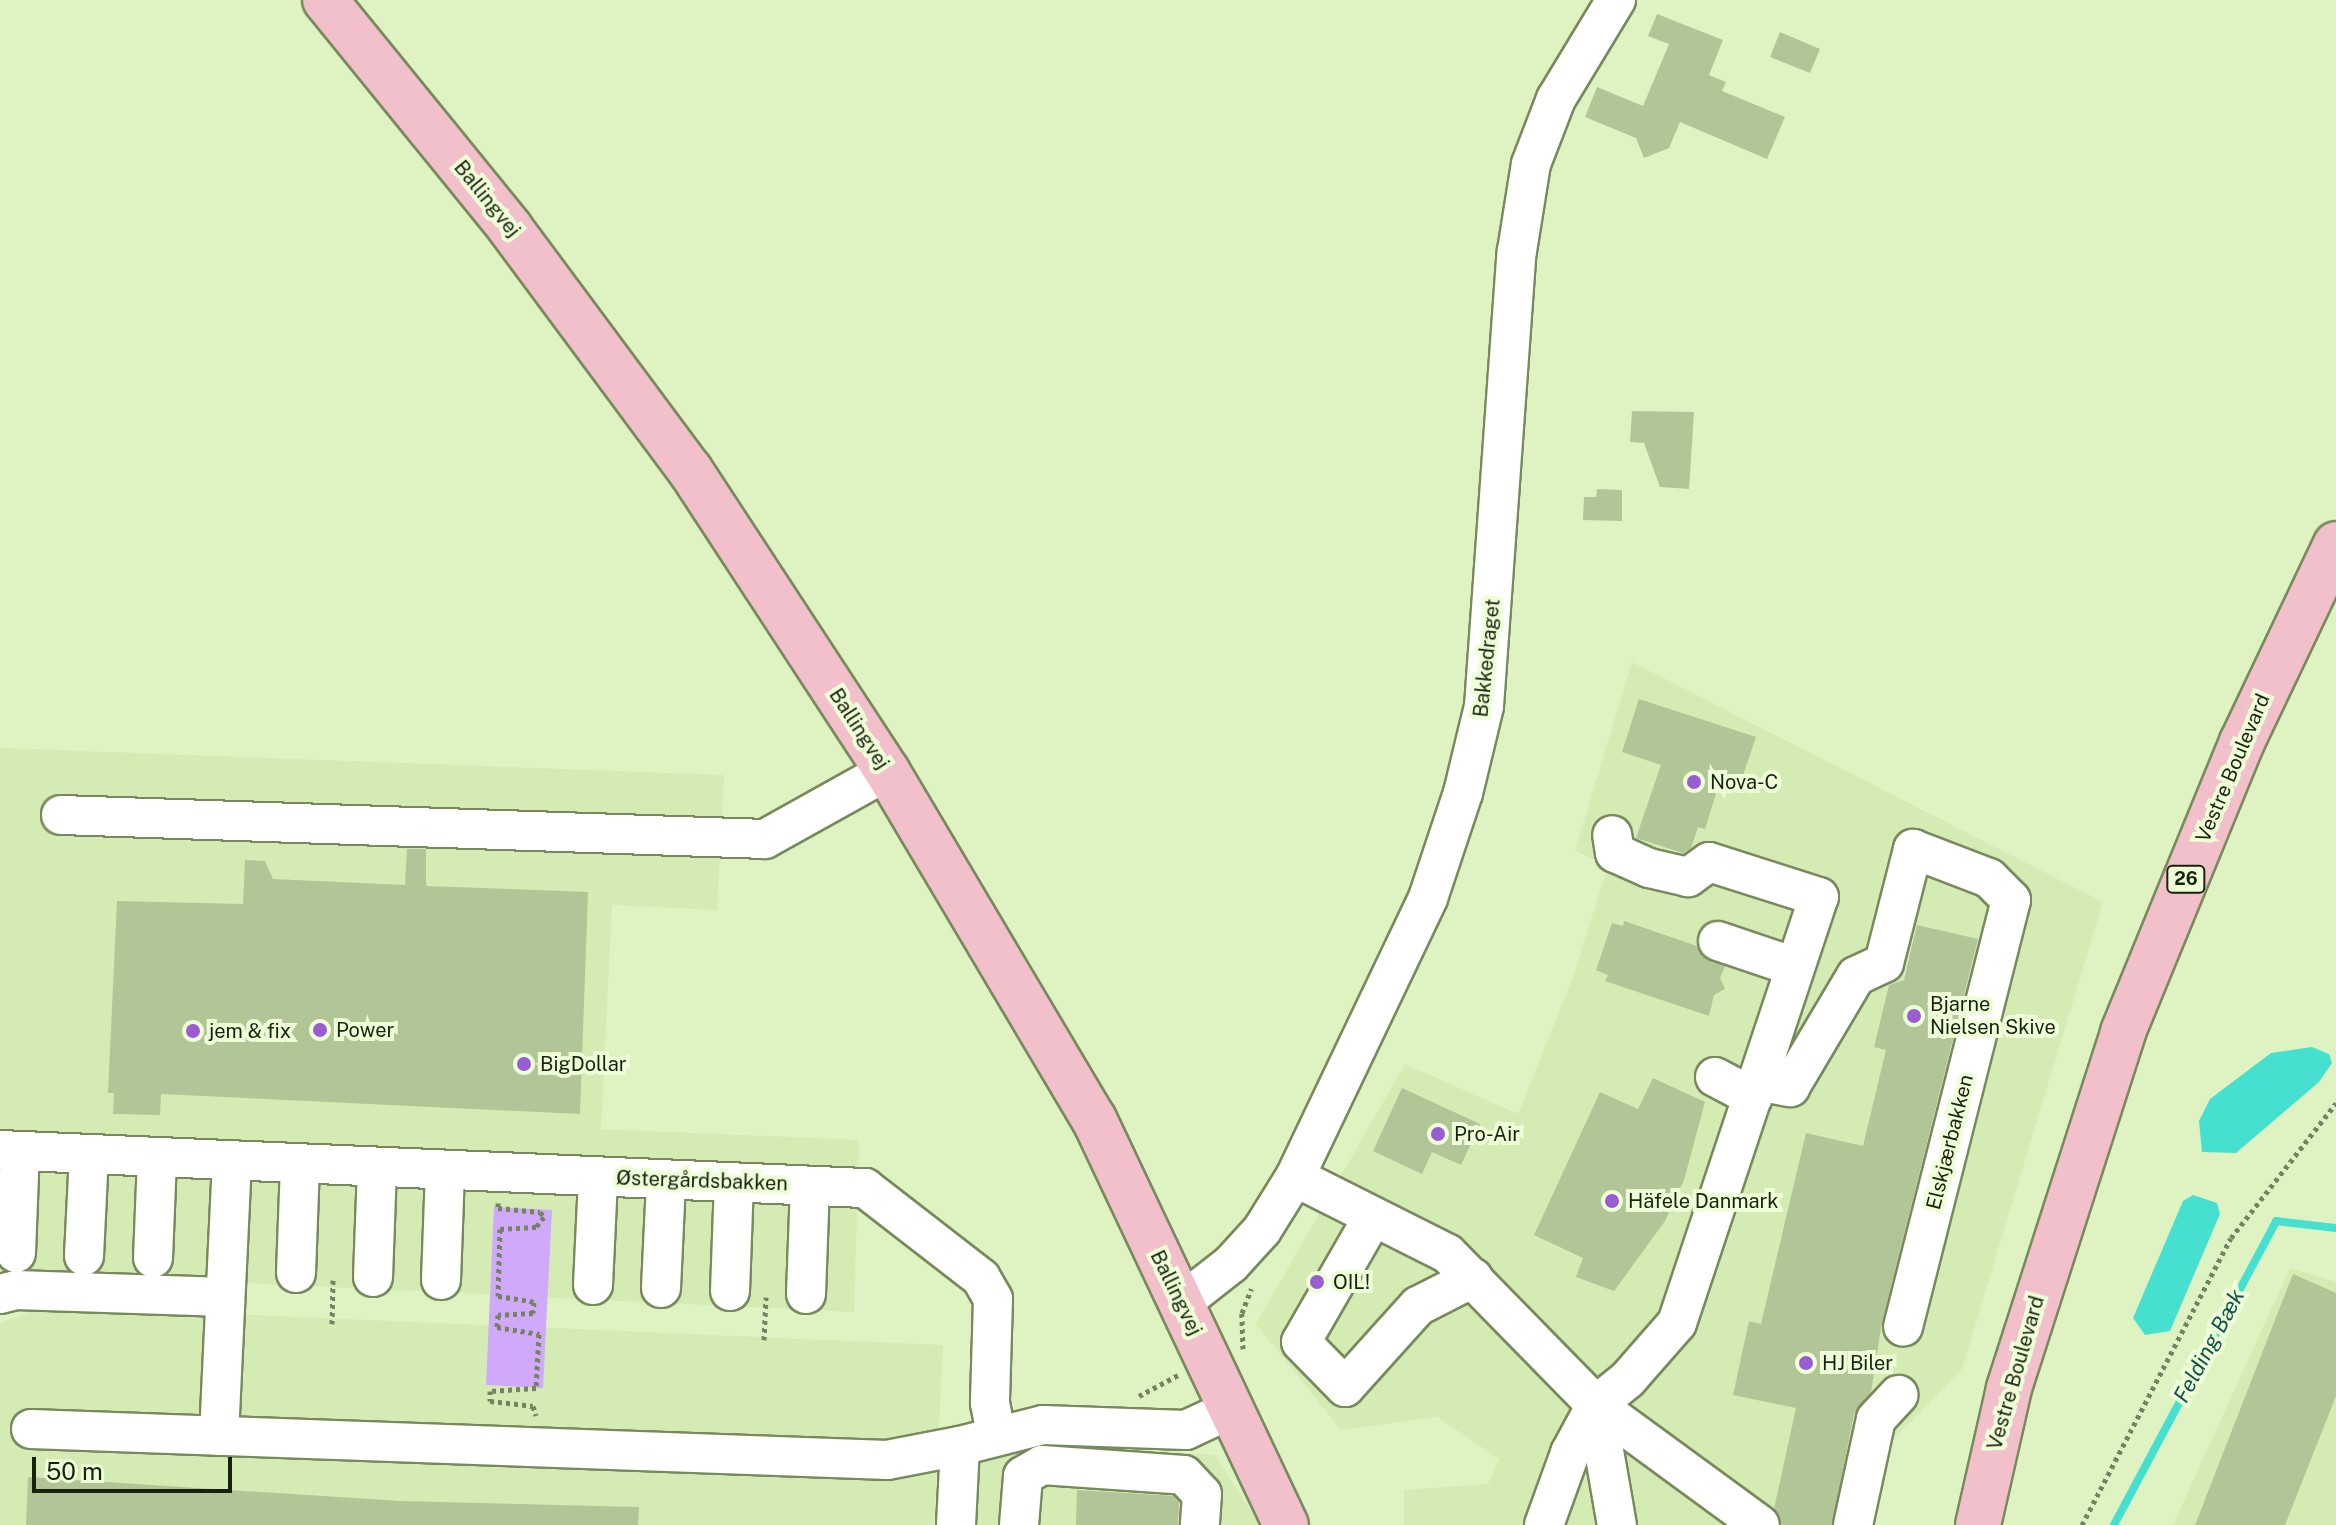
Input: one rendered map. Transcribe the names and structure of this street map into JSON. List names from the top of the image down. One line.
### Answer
{"streets":{"main road":["Ballingvej","Vestre Boulevard","26"],"street":["Bakkedraget","Elskjærbakken","Østergårdsbakken"]},"crossings":[["Ballingvej","Bakkedraget"]],"water":["Felding Bæk"],"places":["Nova-C","Bjarne Nielsen Skive","Power","jem & fix","BigDollar","Pro-Air","Häfele Danmark","OIL!","HJ Biler"],"scale_bar":"50 m"}
